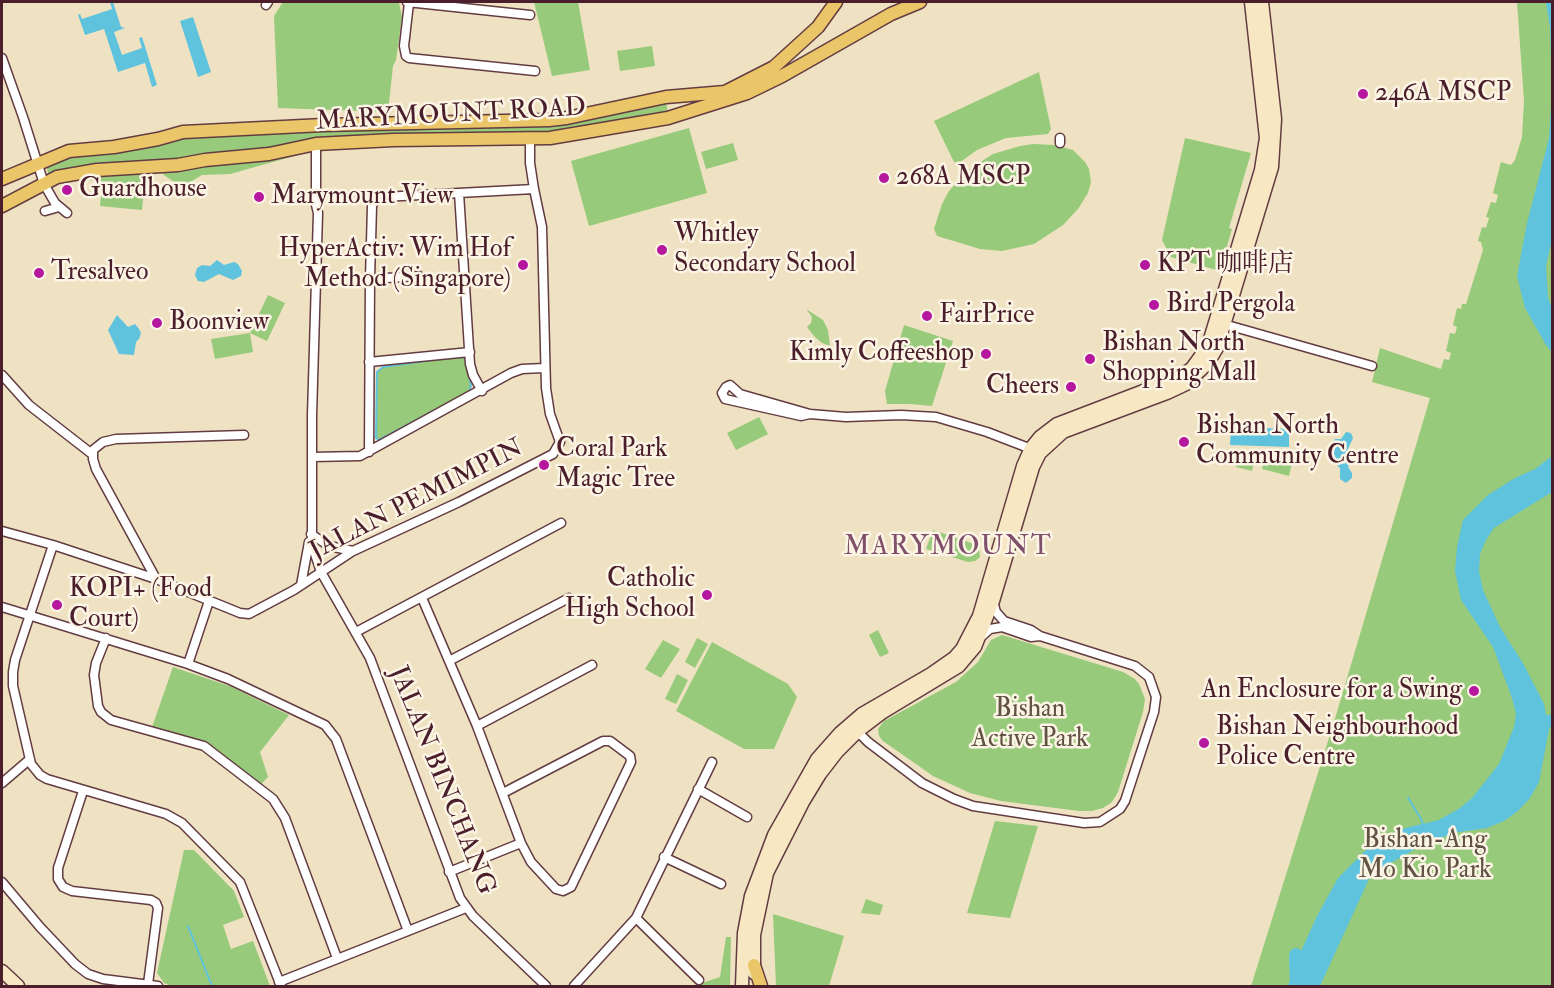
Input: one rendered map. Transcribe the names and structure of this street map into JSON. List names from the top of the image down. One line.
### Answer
{"streets":{"main road":["MARYMOUNT ROAD"],"street":["JALAN PEMIMPIN","JALAN BINCHANG"]},"crossings":[["JALAN PEMIMPIN","JALAN BINCHANG"]],"districts":["MARYMOUNT"],"parks":["Bishan Active Park","Bishan-Ang Mo Kio Park"],"places":["246A MSCP","268A MSCP","Guardhouse","Marymount View","Whitley Secondary School","HyperActiv: Wim Hof Method (Singapore)","KPT 咖啡店","Tresalveo","Bird Pergola","FairPrice","Boonview","Kimly Coffeeshop","Bishan North Shopping Mall","Cheers","Bishan North Community Centre","Coral Park Magic Tree","Catholic High School","KOPI+ (Food Court)","An Enclosure for a Swing","Bishan Neighbourhood Police Centre"]}
